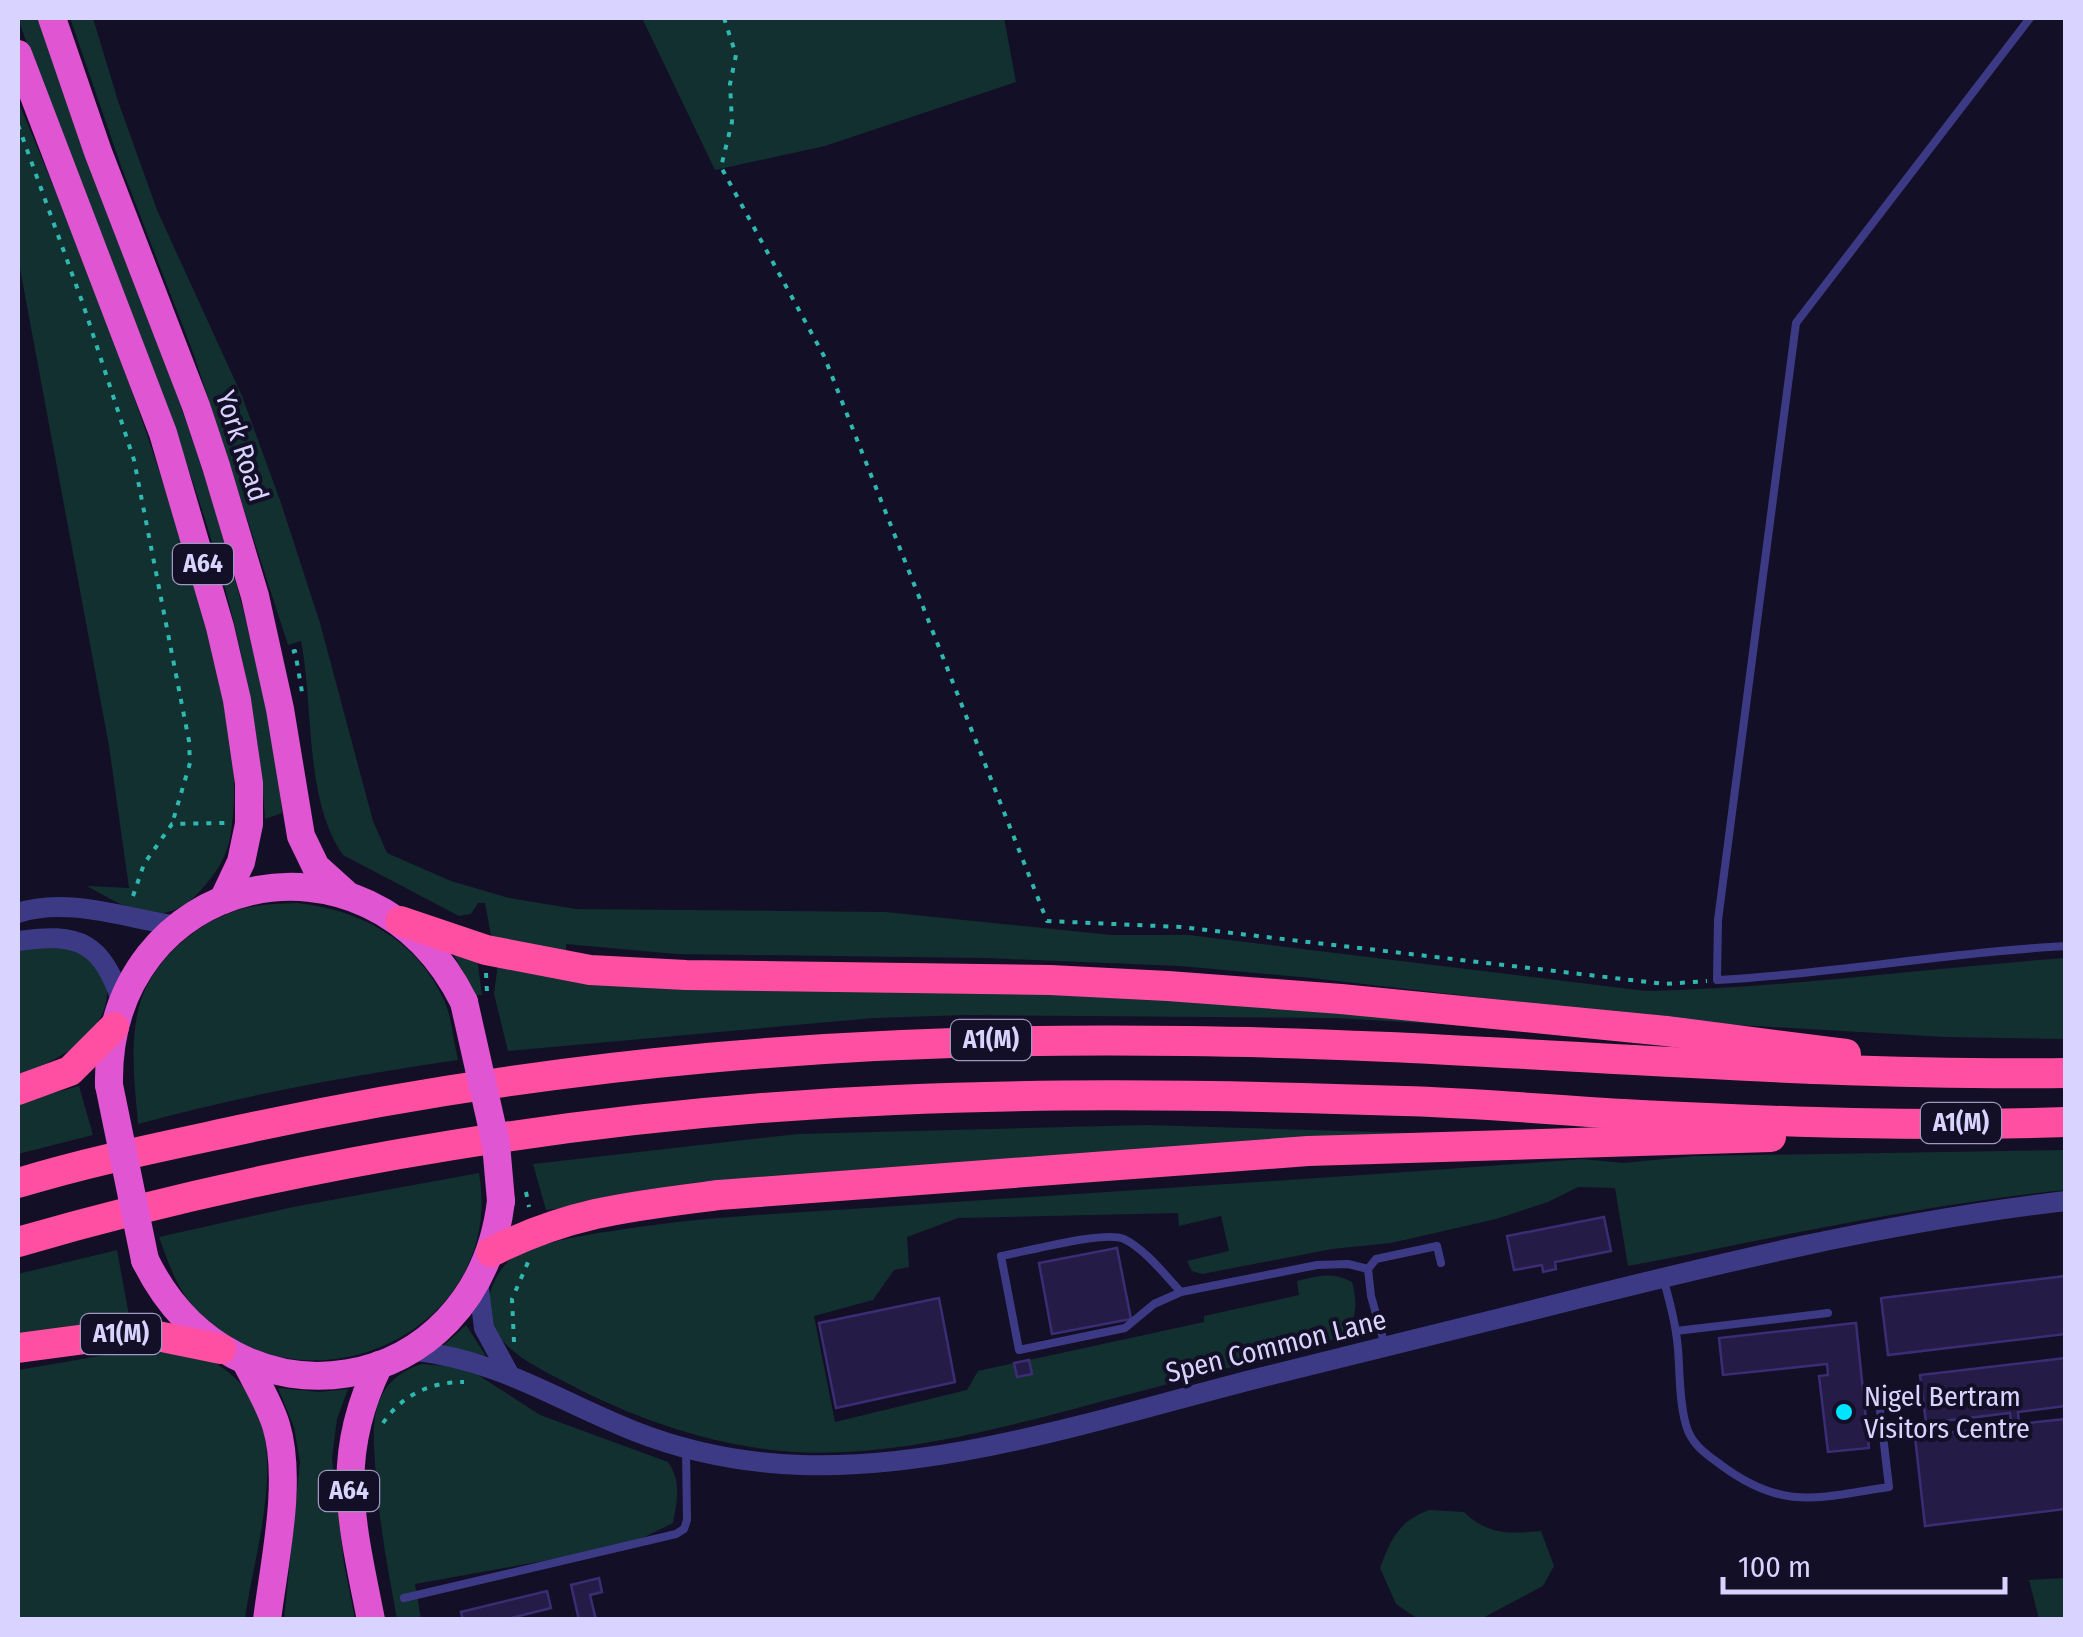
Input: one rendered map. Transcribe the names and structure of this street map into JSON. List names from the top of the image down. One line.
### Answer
{"streets":{"highway":["York Road","A64","A1(M)"],"street":["Spen Common Lane"]},"crossings":[["A64","A1(M)"]],"places":["Nigel Bertram Visitors Centre"],"scale_bar":"100 m"}
